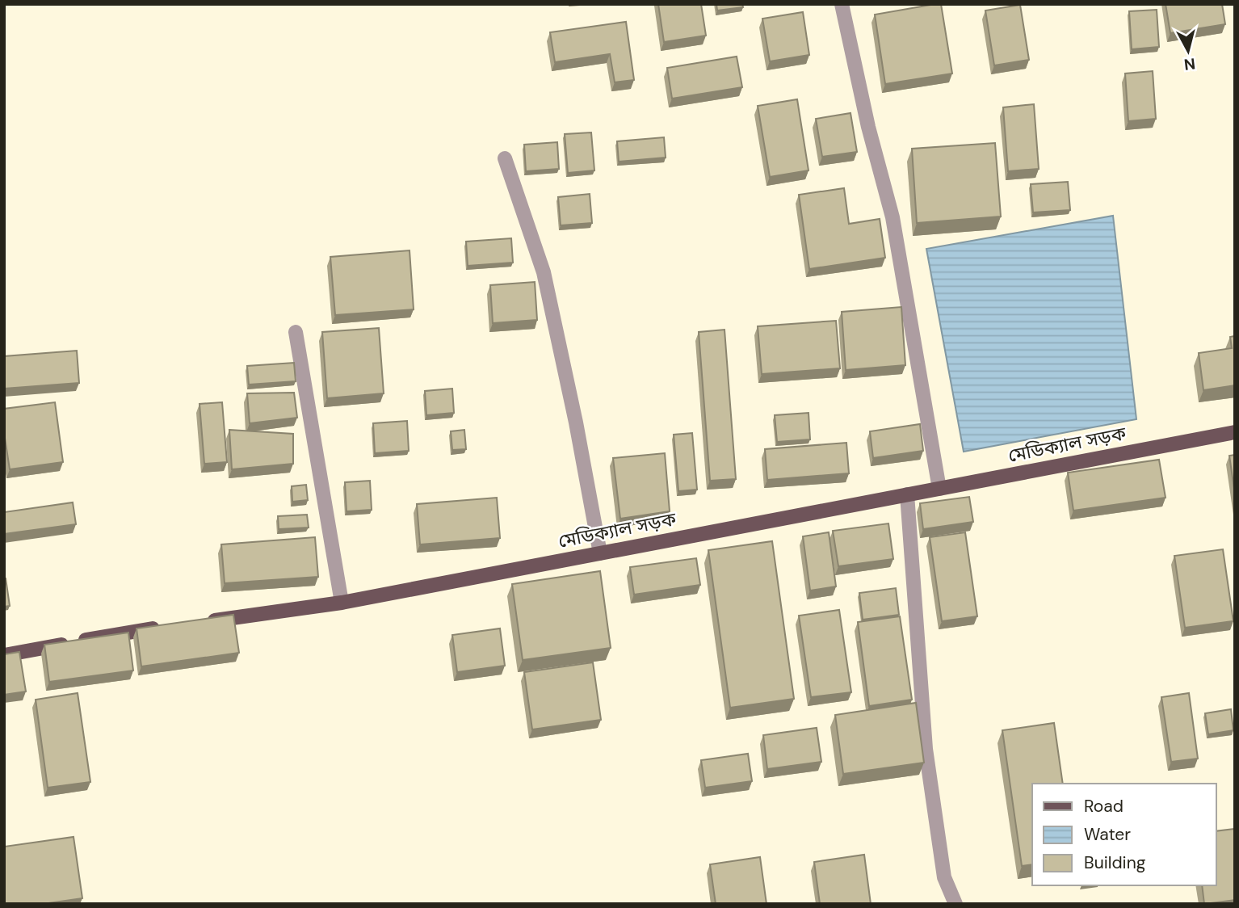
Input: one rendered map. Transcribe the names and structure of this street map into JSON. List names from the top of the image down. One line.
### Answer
{"streets":{"main road":["মেডিক্যাল সড়ক"]},"legend":["Road","Water","Building"],"north":"bottom"}
